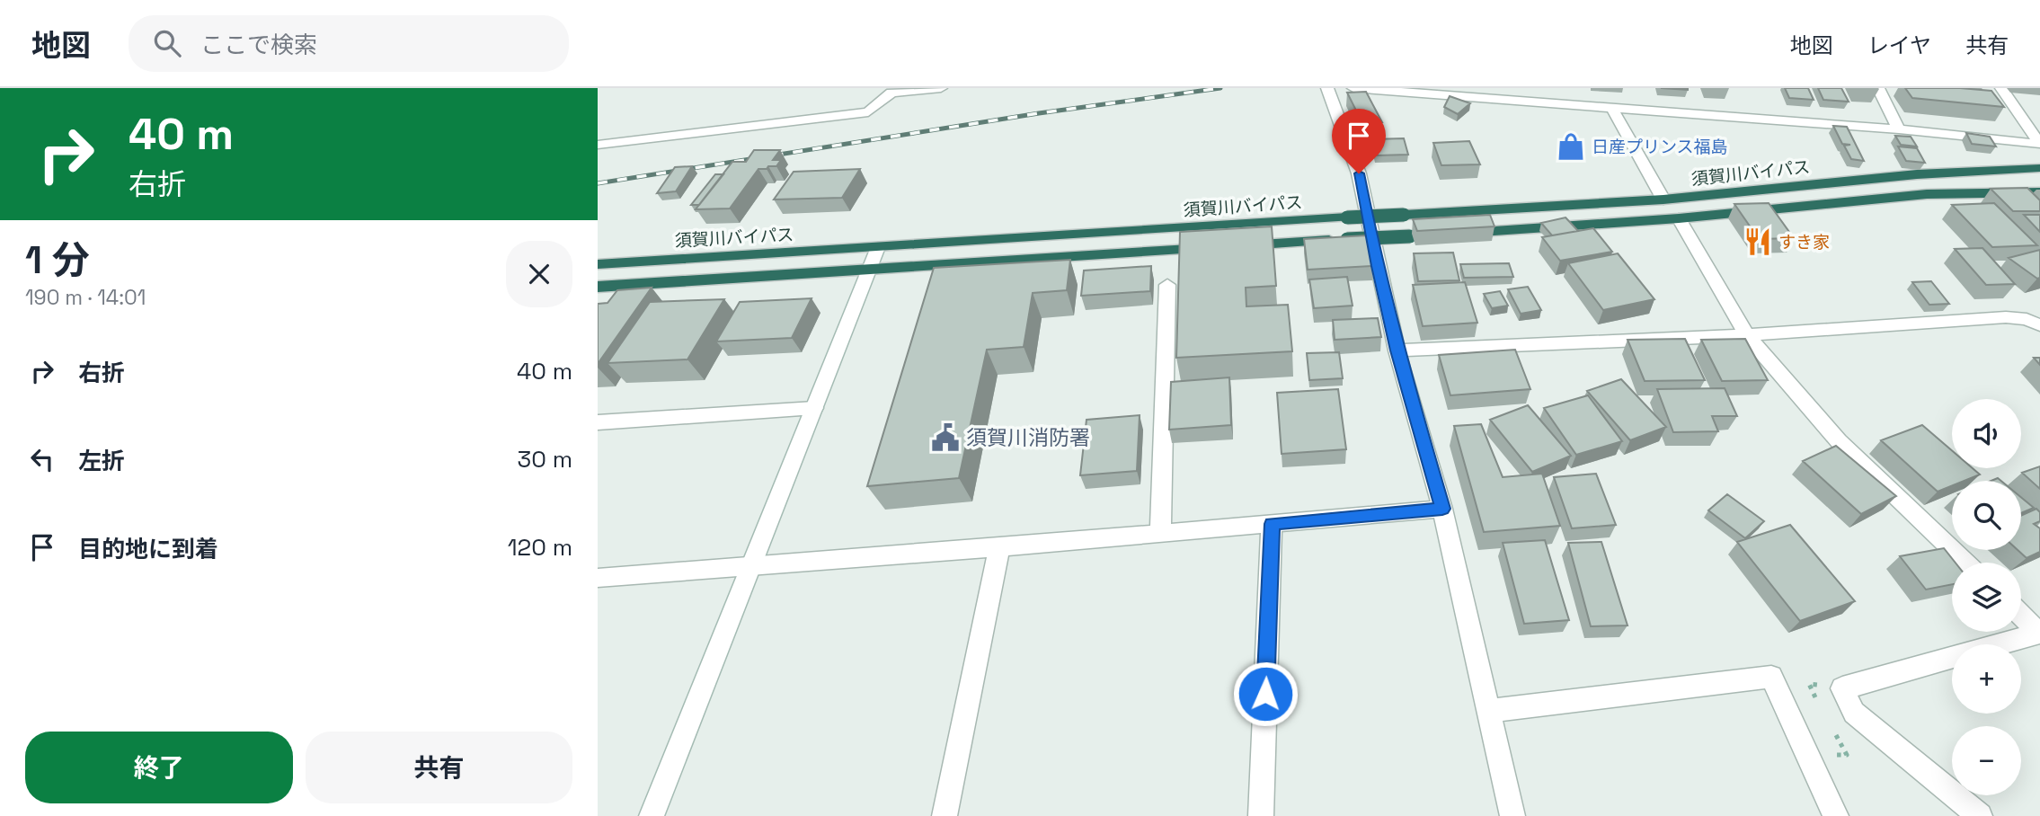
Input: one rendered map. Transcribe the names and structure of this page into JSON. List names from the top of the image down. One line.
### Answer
{"streets":{"highway":["須賀川バイパス"]},"places":{"shop":["日産プリンス福島"],"restaurant":["すき家"],"public building":["須賀川消防署"]},"page":{"header":"地図","search":"ここで検索","nav":["地図","レイヤ","共有"],"turn":["40 m","右折"],"heading":["1 分","190 m · 14:01"],"list":[{"name":"右折","value":"40 m"},{"name":"左折","value":"30 m"},{"name":"目的地に到着","value":"120 m"}],"map_buttons":["+","−"],"buttons":["終了","共有"]}}
